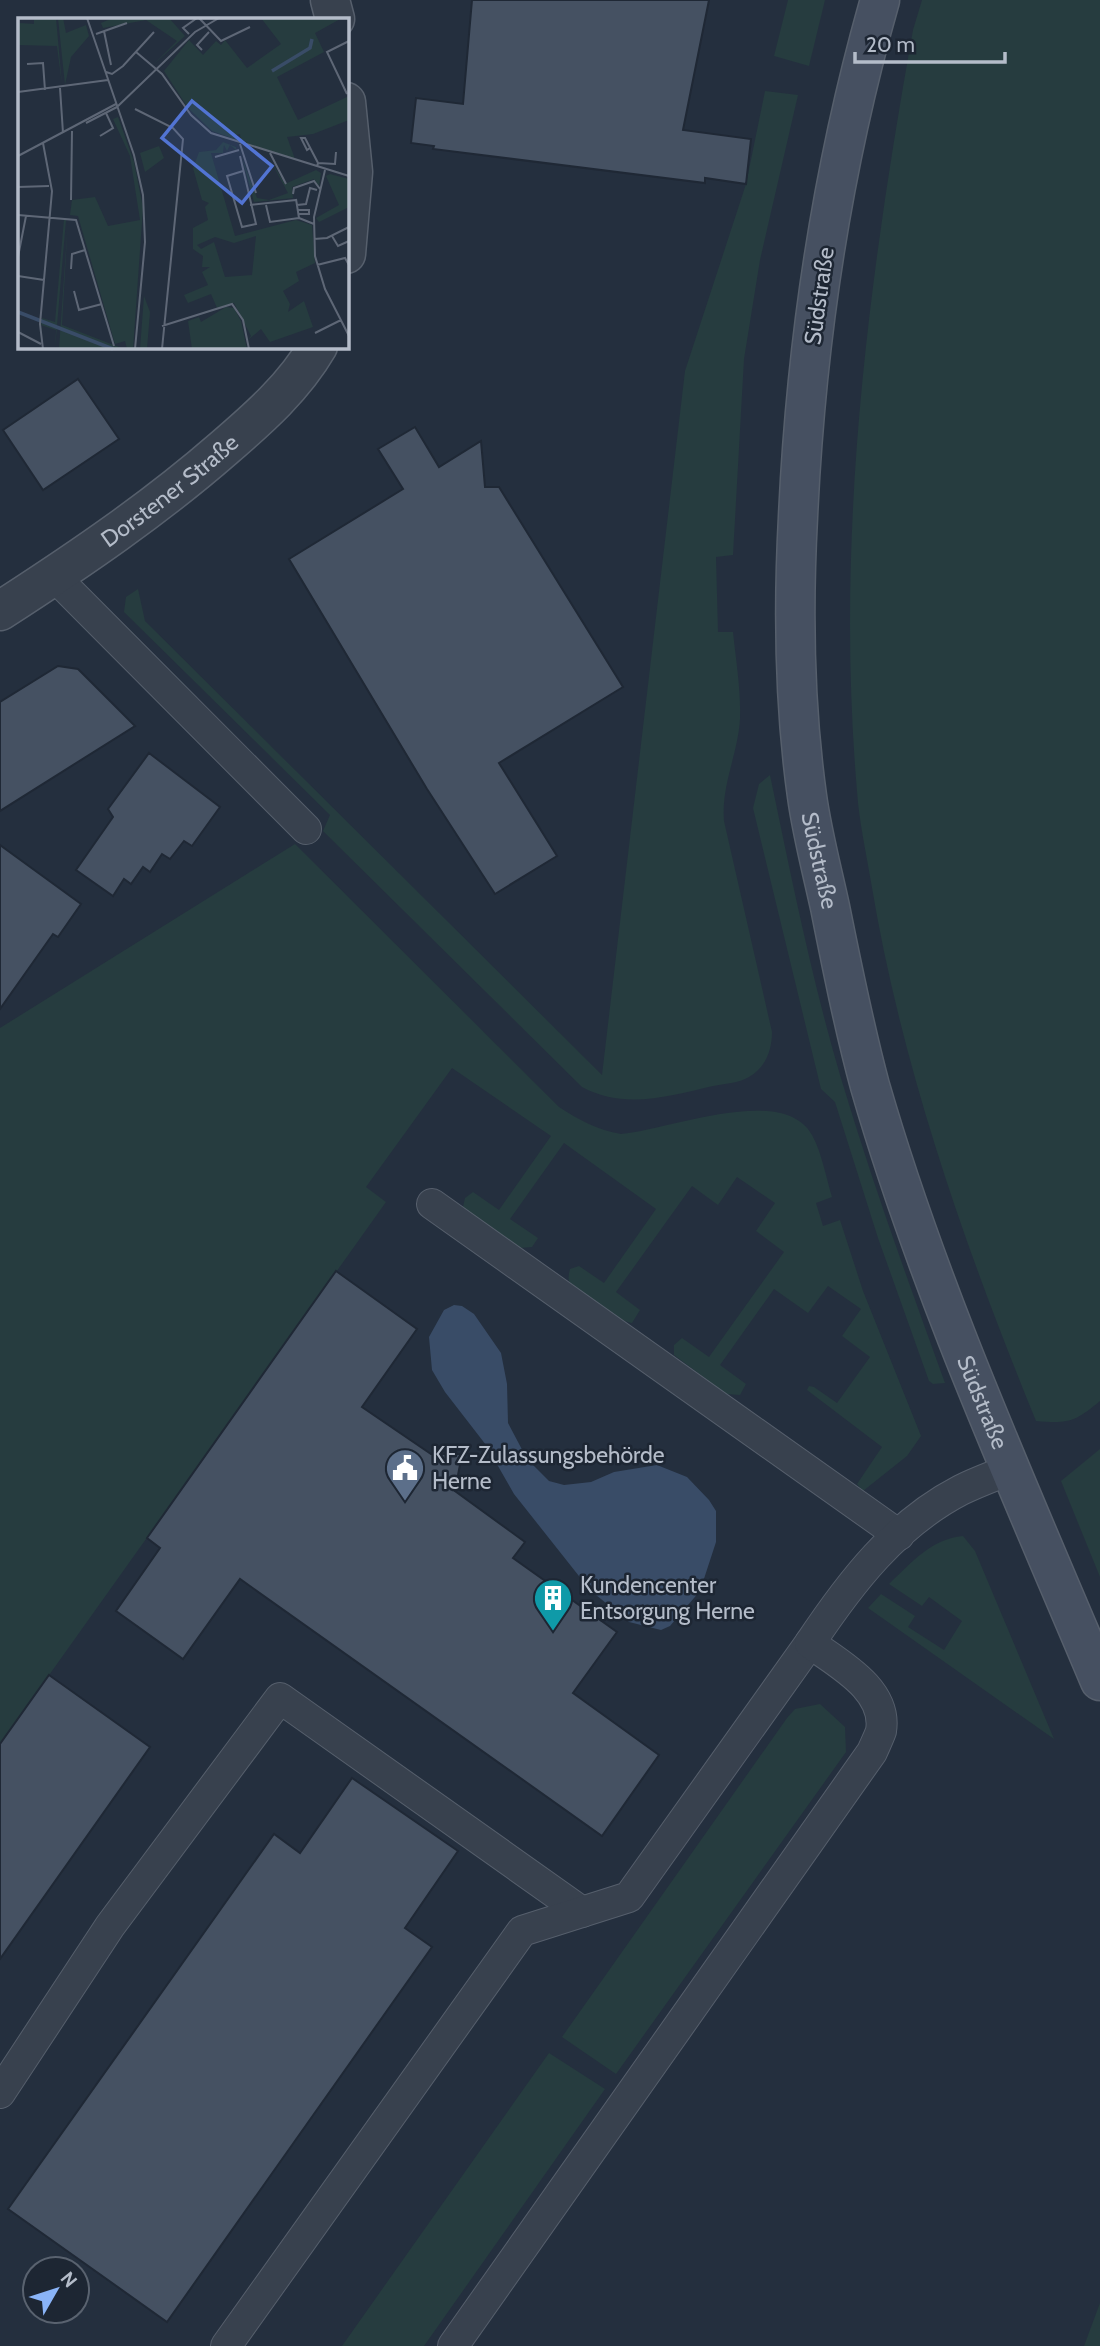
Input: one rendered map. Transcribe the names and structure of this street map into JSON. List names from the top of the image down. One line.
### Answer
{"streets":{"street":["Südstraße","Dorstener Straße"]},"places":{"public building":["KFZ-Zulassungsbehörde Herne"],"building":["Kundencenter Entsorgung Herne"]},"scale_bar":"20 m","north":"top right"}
